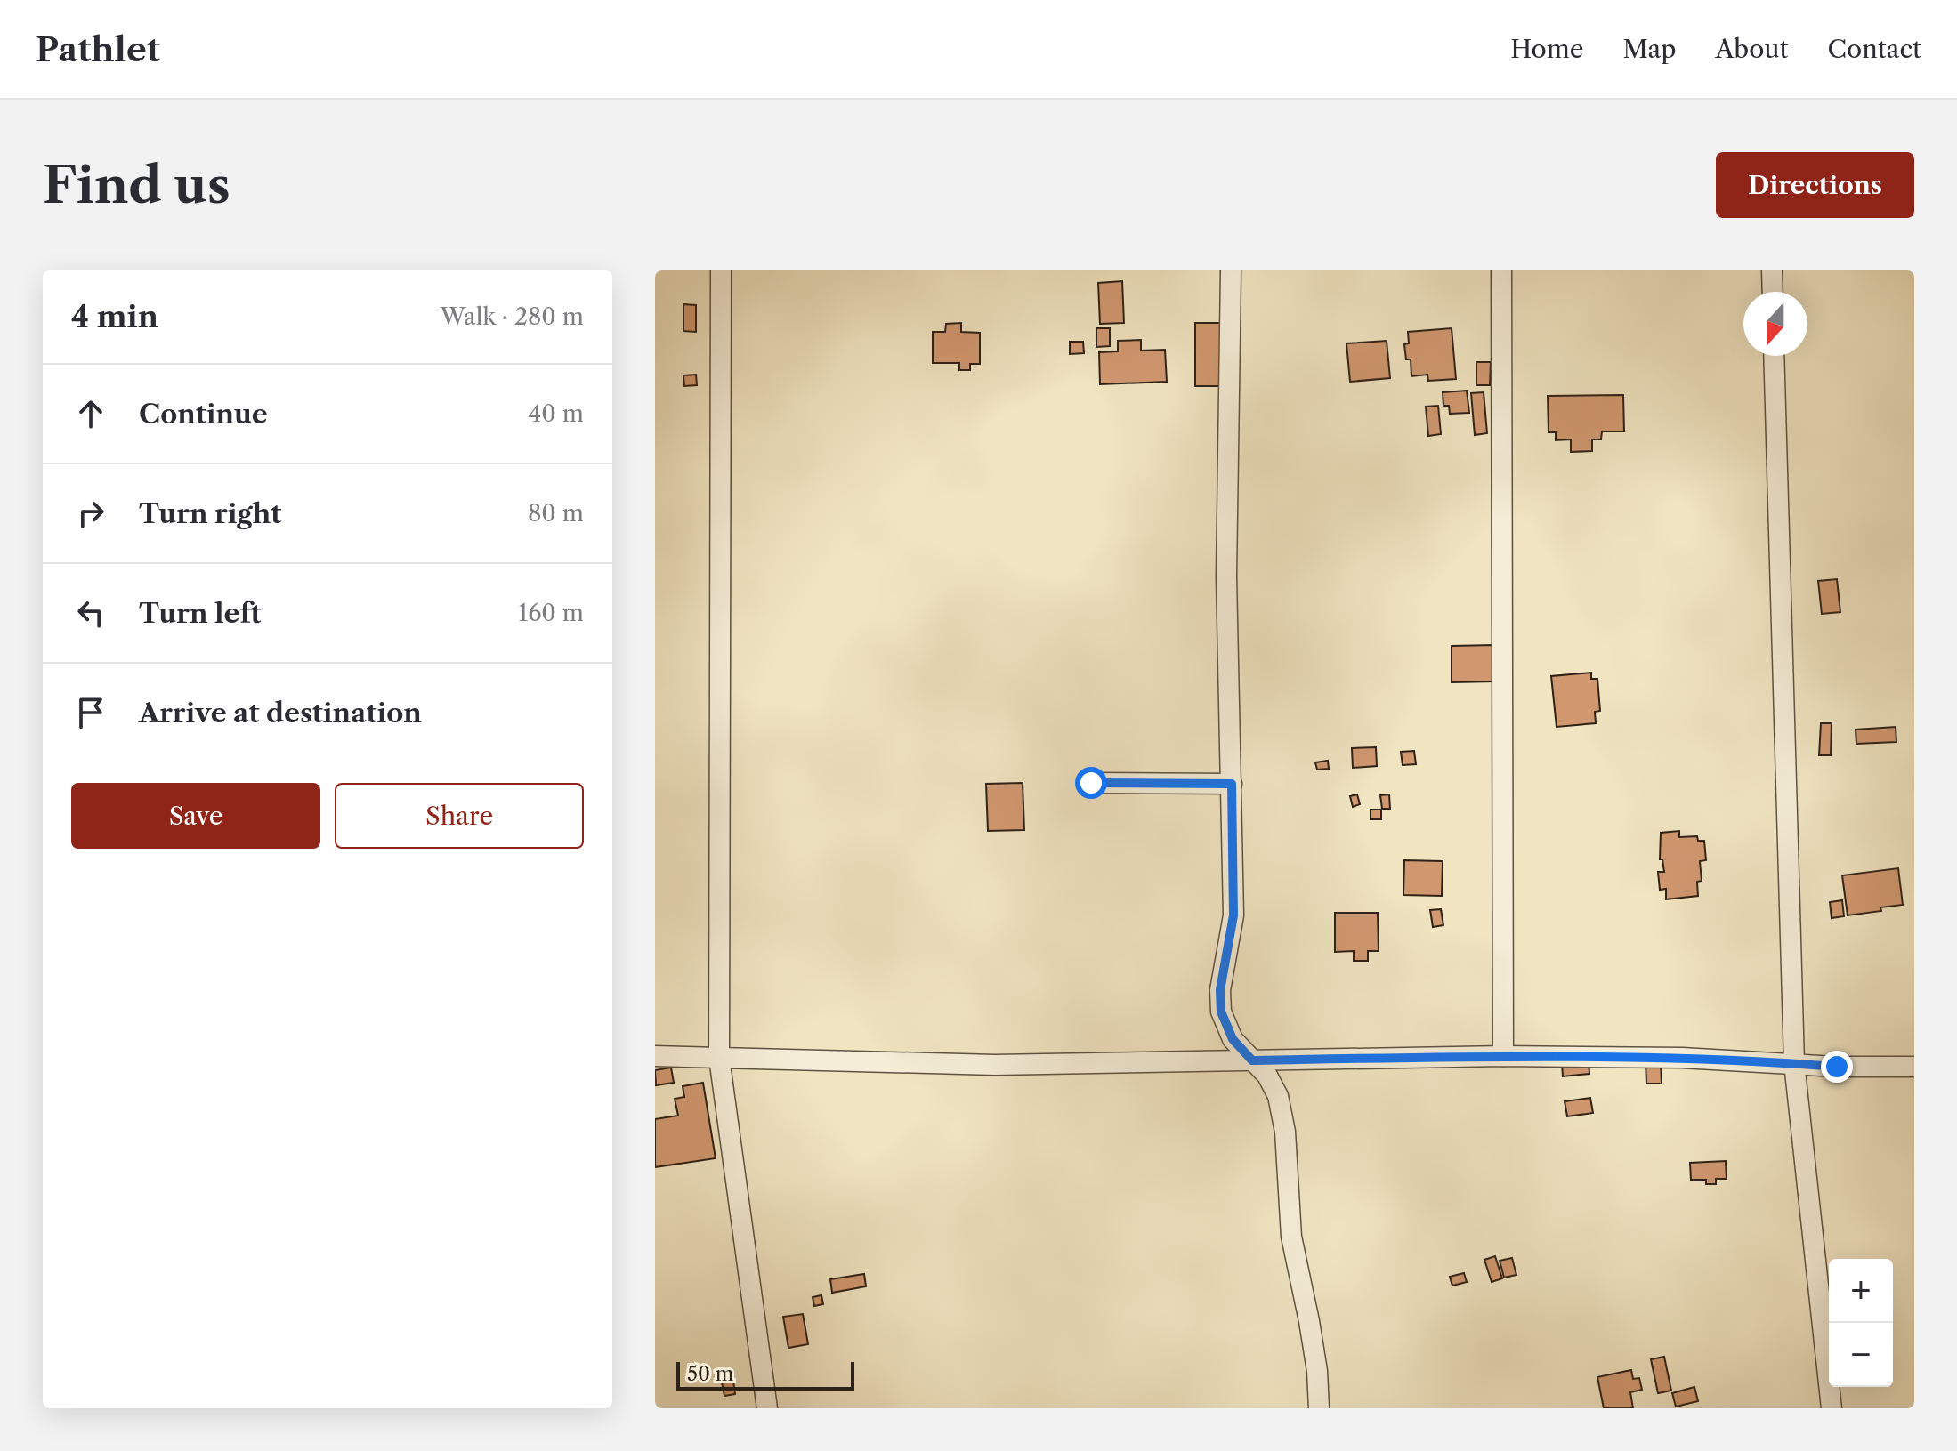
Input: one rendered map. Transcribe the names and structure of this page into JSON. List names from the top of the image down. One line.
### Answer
{"scale_bar":"50 m","north":"bottom","page":{"header":"Pathlet","nav":["Home","Map","About","Contact"],"buttons":["Directions",["Save","Share"]],"title":"Find us","heading":["4 min","Walk · 280 m"],"list":[["Continue","40 m"],["Turn right","80 m"],["Turn left","160 m"],"Arrive at destination"],"map_buttons":["+","−"],"scale":"50 m"}}
